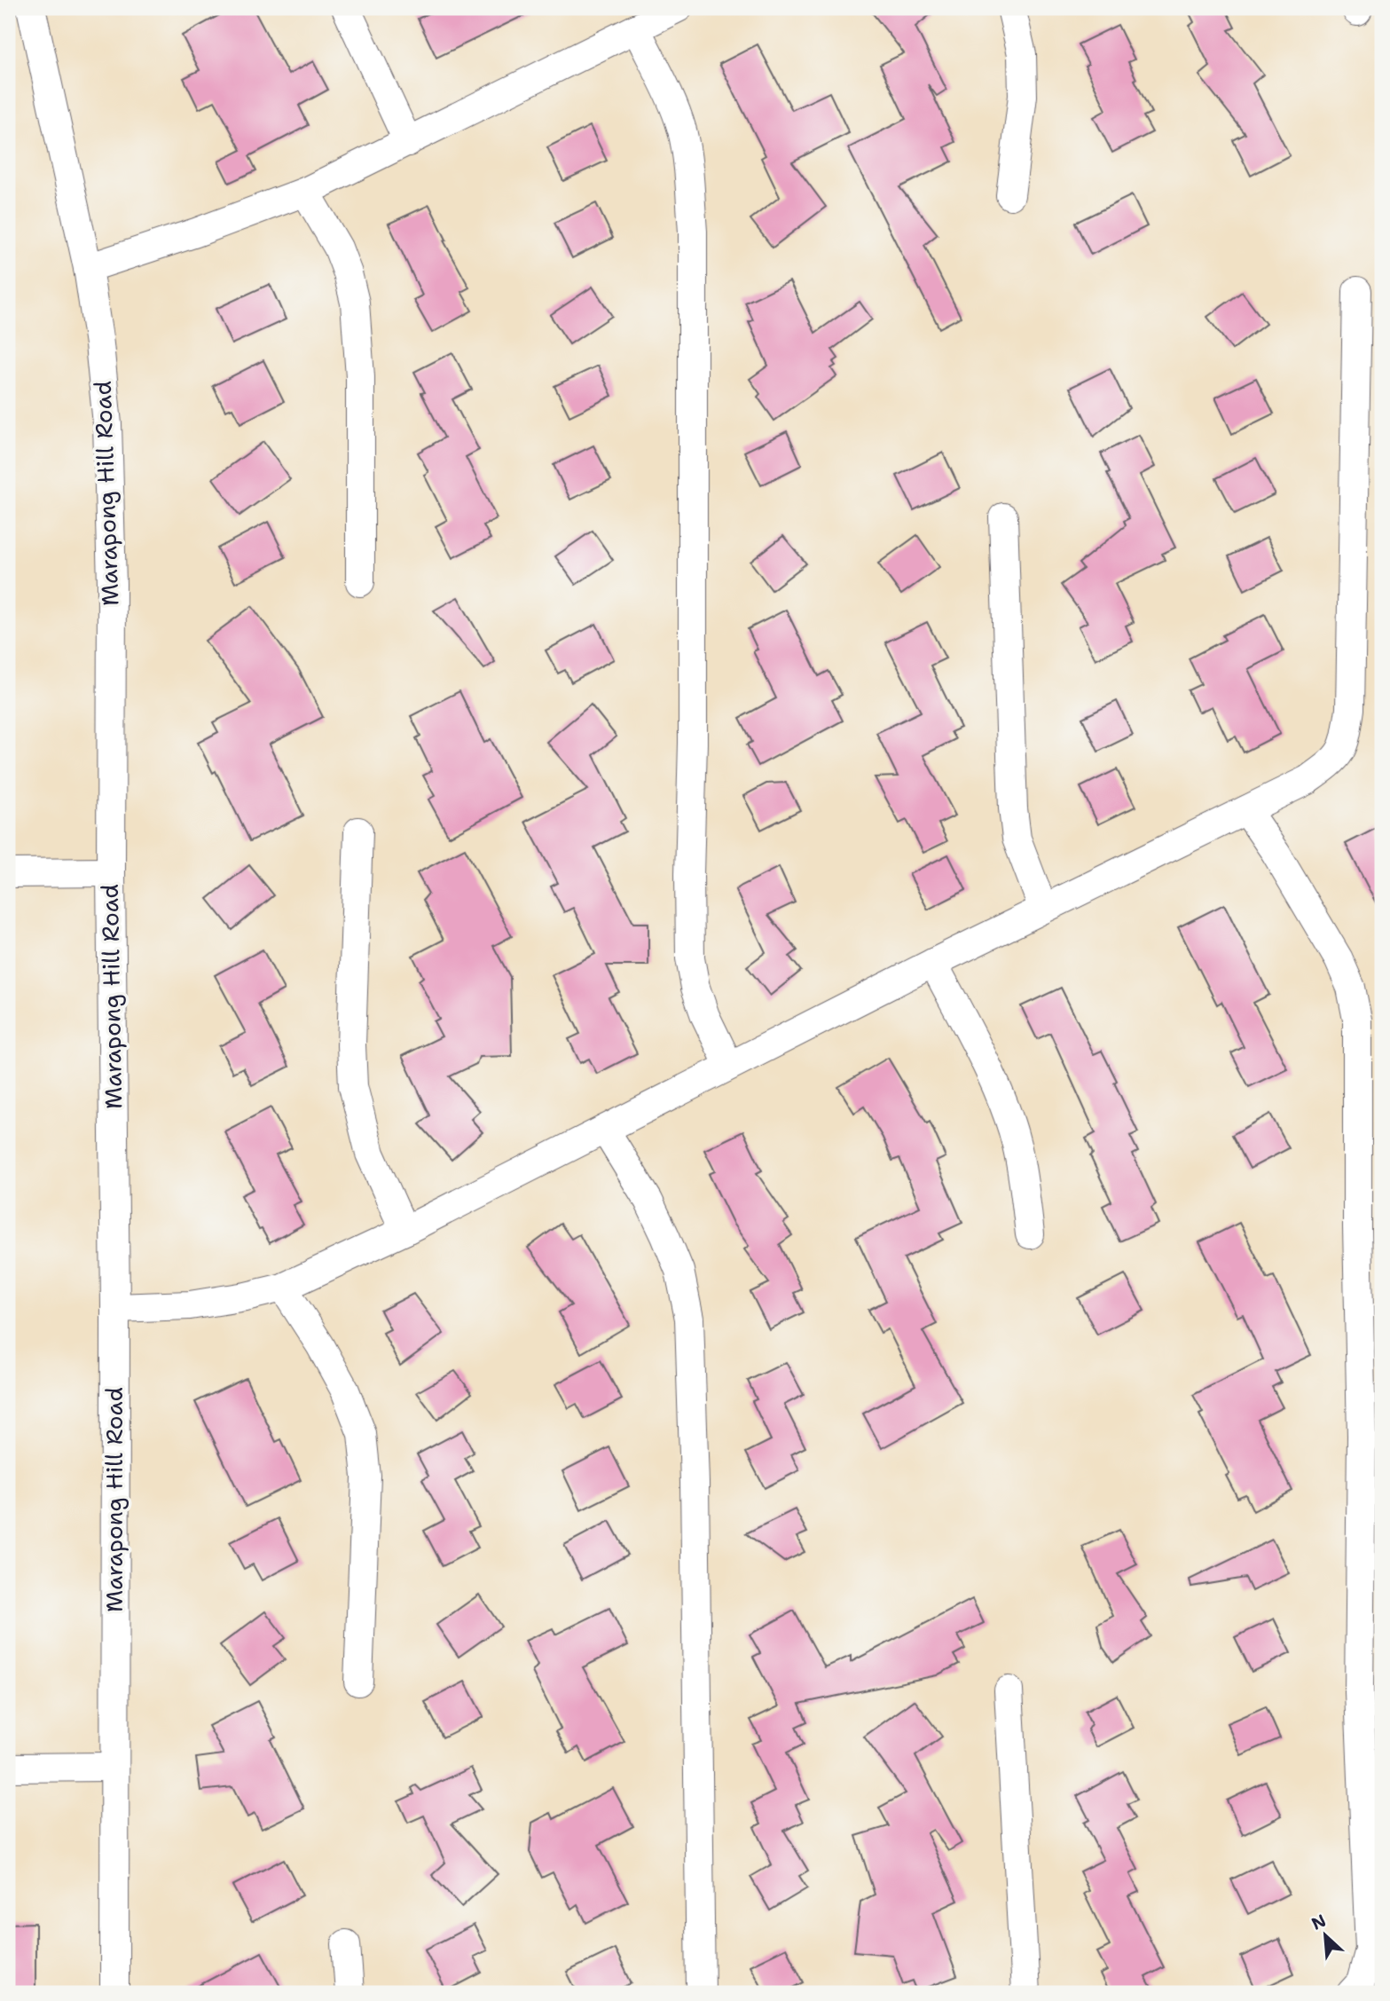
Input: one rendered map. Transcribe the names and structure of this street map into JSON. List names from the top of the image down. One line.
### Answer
{"streets":{"street":["Marapong Hill Road"]},"north":"top left"}
